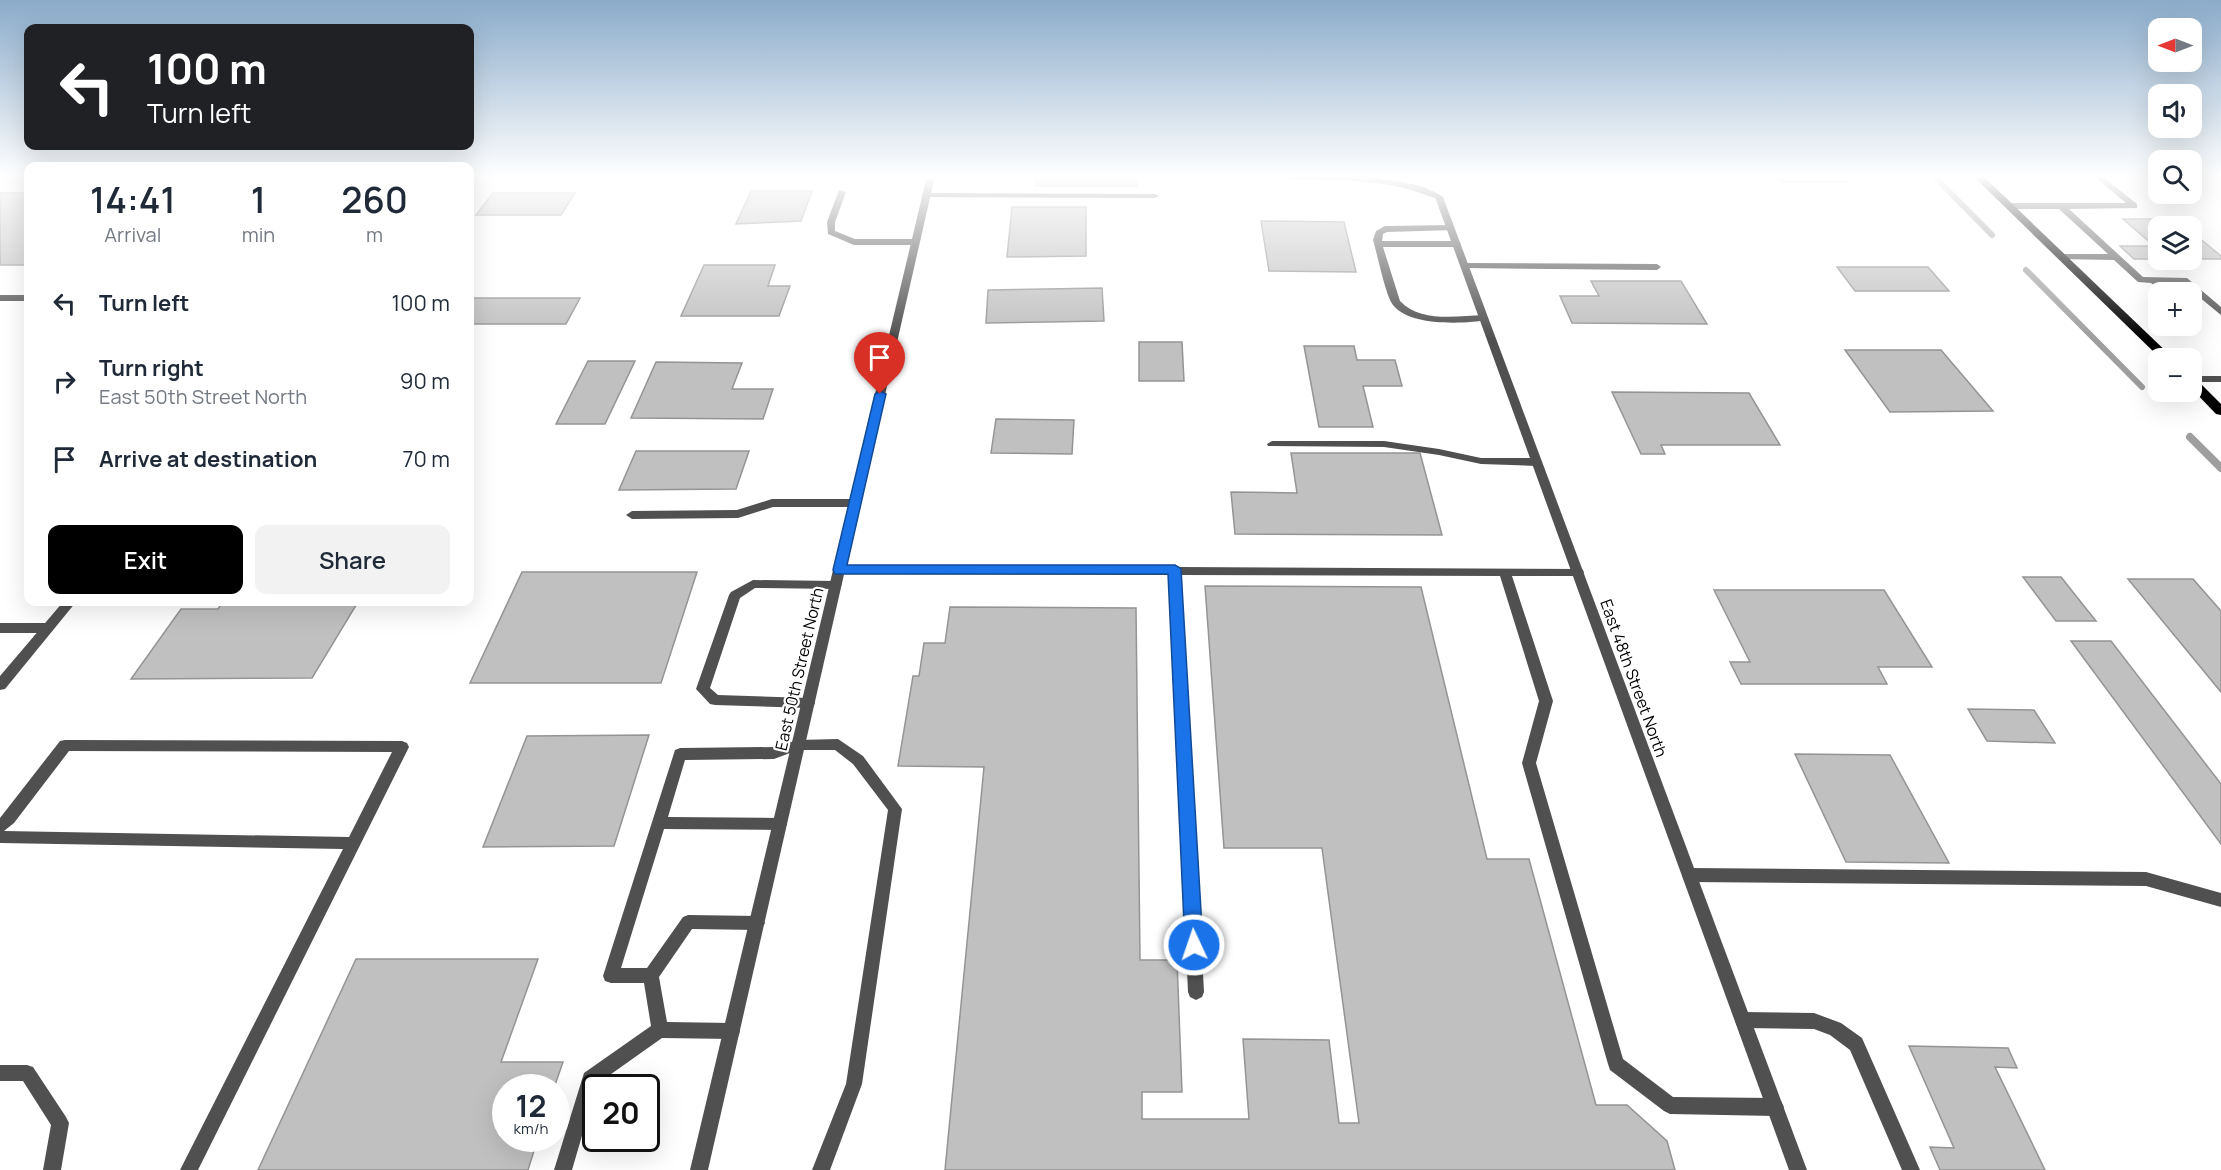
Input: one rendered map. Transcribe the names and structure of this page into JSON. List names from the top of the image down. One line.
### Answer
{"streets":{"street":["East 50th Street North","East 48th Street North"]},"north":"left","page":{"map_buttons":["+","−"],"turn":["100 m","Turn left"],"eta":["14:41","Arrival","1","min","260","m"],"list":[{"name":"Turn left","value":"100 m"},{"name":"Turn right","note":"East 50th Street North","value":"90 m"},{"name":"Arrive at destination","value":"70 m"}],"buttons":["Exit","Share"],"speed":"12 km/h","limit":"20"}}
